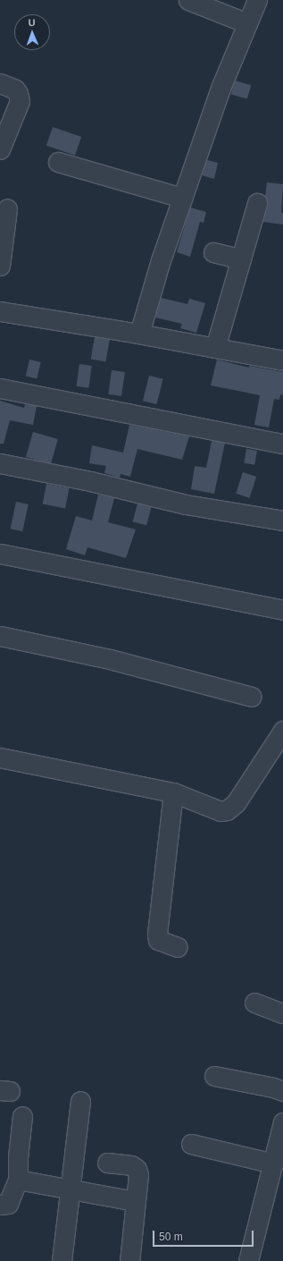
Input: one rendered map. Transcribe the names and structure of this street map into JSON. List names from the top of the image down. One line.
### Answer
{"scale_bar":"50 m","north":"top"}
